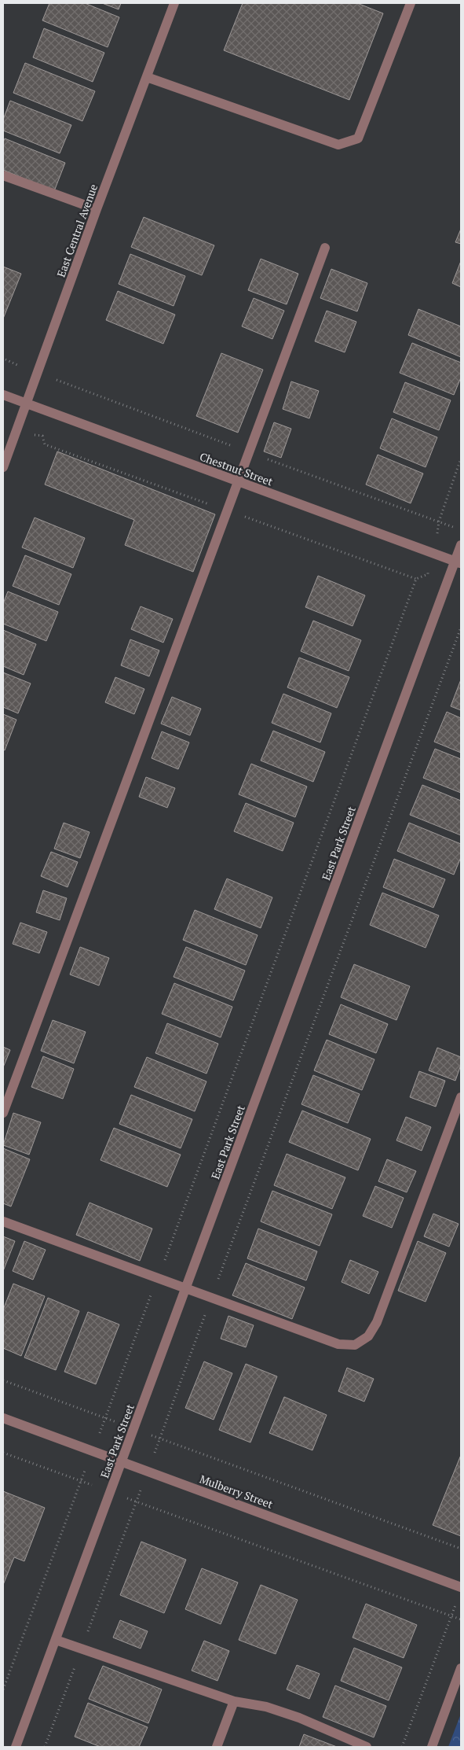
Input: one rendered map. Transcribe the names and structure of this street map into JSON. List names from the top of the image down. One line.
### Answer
{"streets":{"street":["East Central Avenue","Chestnut Street","East Park Street","Mulberry Street"]},"crossings":[["East Central Avenue","Chestnut Street"],["Chestnut Street","East Park Street"],["East Park Street","Mulberry Street"]]}
